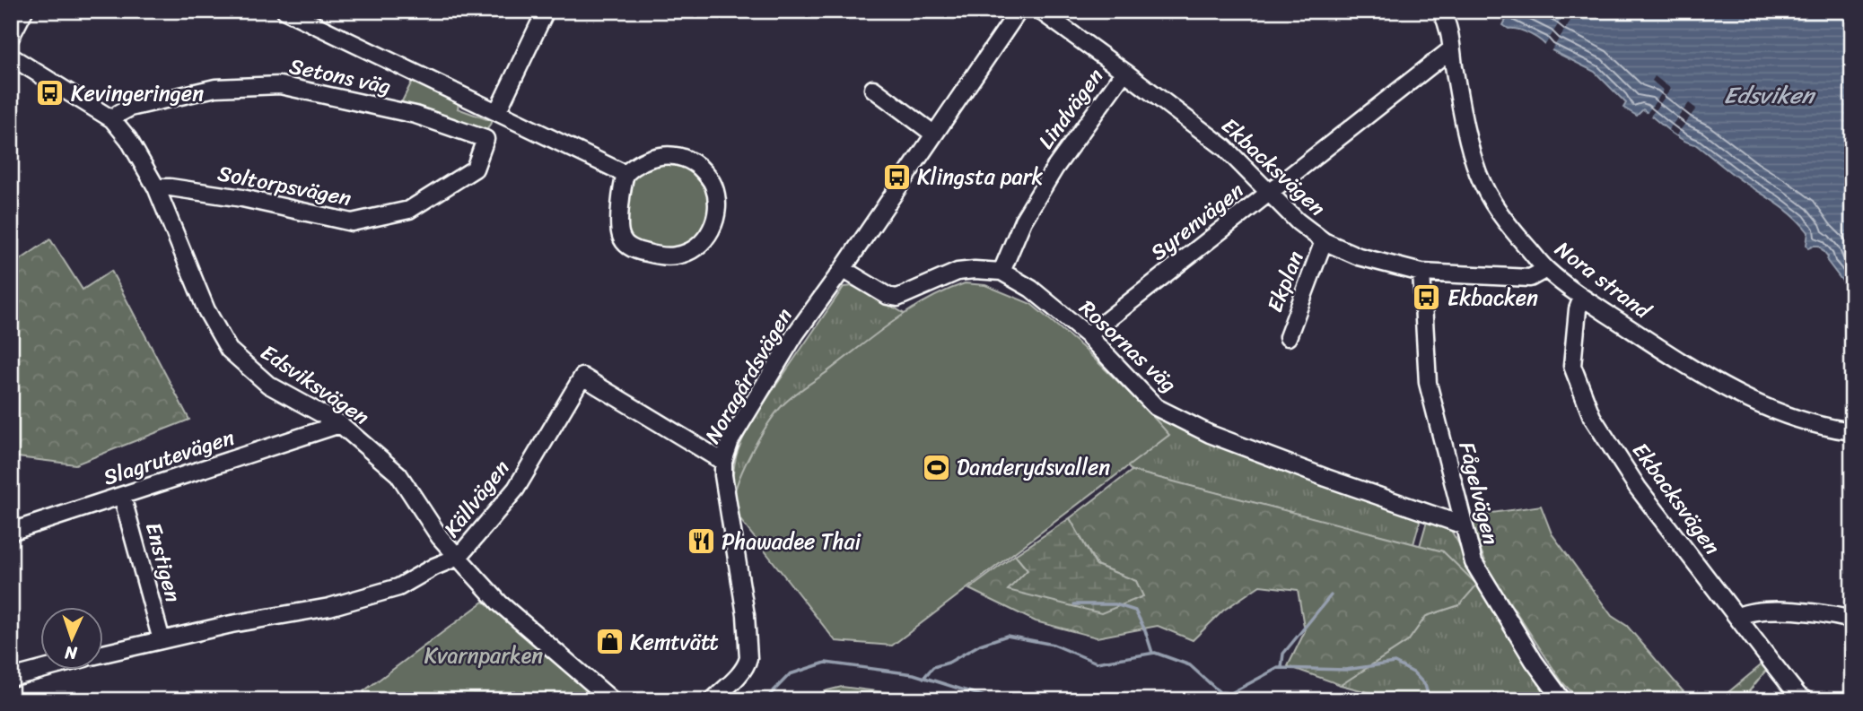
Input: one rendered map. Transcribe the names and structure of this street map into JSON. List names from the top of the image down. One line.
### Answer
{"streets":{"street":["Setons väg","Lindvägen","Ekbacksvägen","Soltorpsvägen","Syrenvägen","Nora strand","Ekplan","Rosornas väg","Noragårdsvägen","Edsviksvägen","Slagrutevägen","Fågelvägen","Källvägen","Enstigen"]},"crossings":[["Setons väg","Soltorpsvägen"],["Setons väg","Edsviksvägen"],["Lindvägen","Ekbacksvägen"],["Lindvägen","Rosornas väg"],["Ekbacksvägen","Syrenvägen"],["Ekbacksvägen","Nora strand"],["Ekbacksvägen","Ekplan"],["Ekbacksvägen","Fågelvägen"],["Soltorpsvägen","Edsviksvägen"],["Syrenvägen","Nora strand"],["Syrenvägen","Rosornas väg"],["Rosornas väg","Noragårdsvägen"],["Rosornas väg","Fågelvägen"],["Noragårdsvägen","Källvägen"],["Edsviksvägen","Slagrutevägen"],["Edsviksvägen","Källvägen"],["Slagrutevägen","Enstigen"],["Källvägen","Enstigen"]],"water":["Edsviken"],"parks":["Kvarnparken"],"places":{"bus stop":["Kevingeringen","Klingsta park","Ekbacken"],"sports":["Danderydsvallen"],"restaurant":["Phawadee Thai"],"shop":["Kemtvätt"]},"north":"bottom"}
